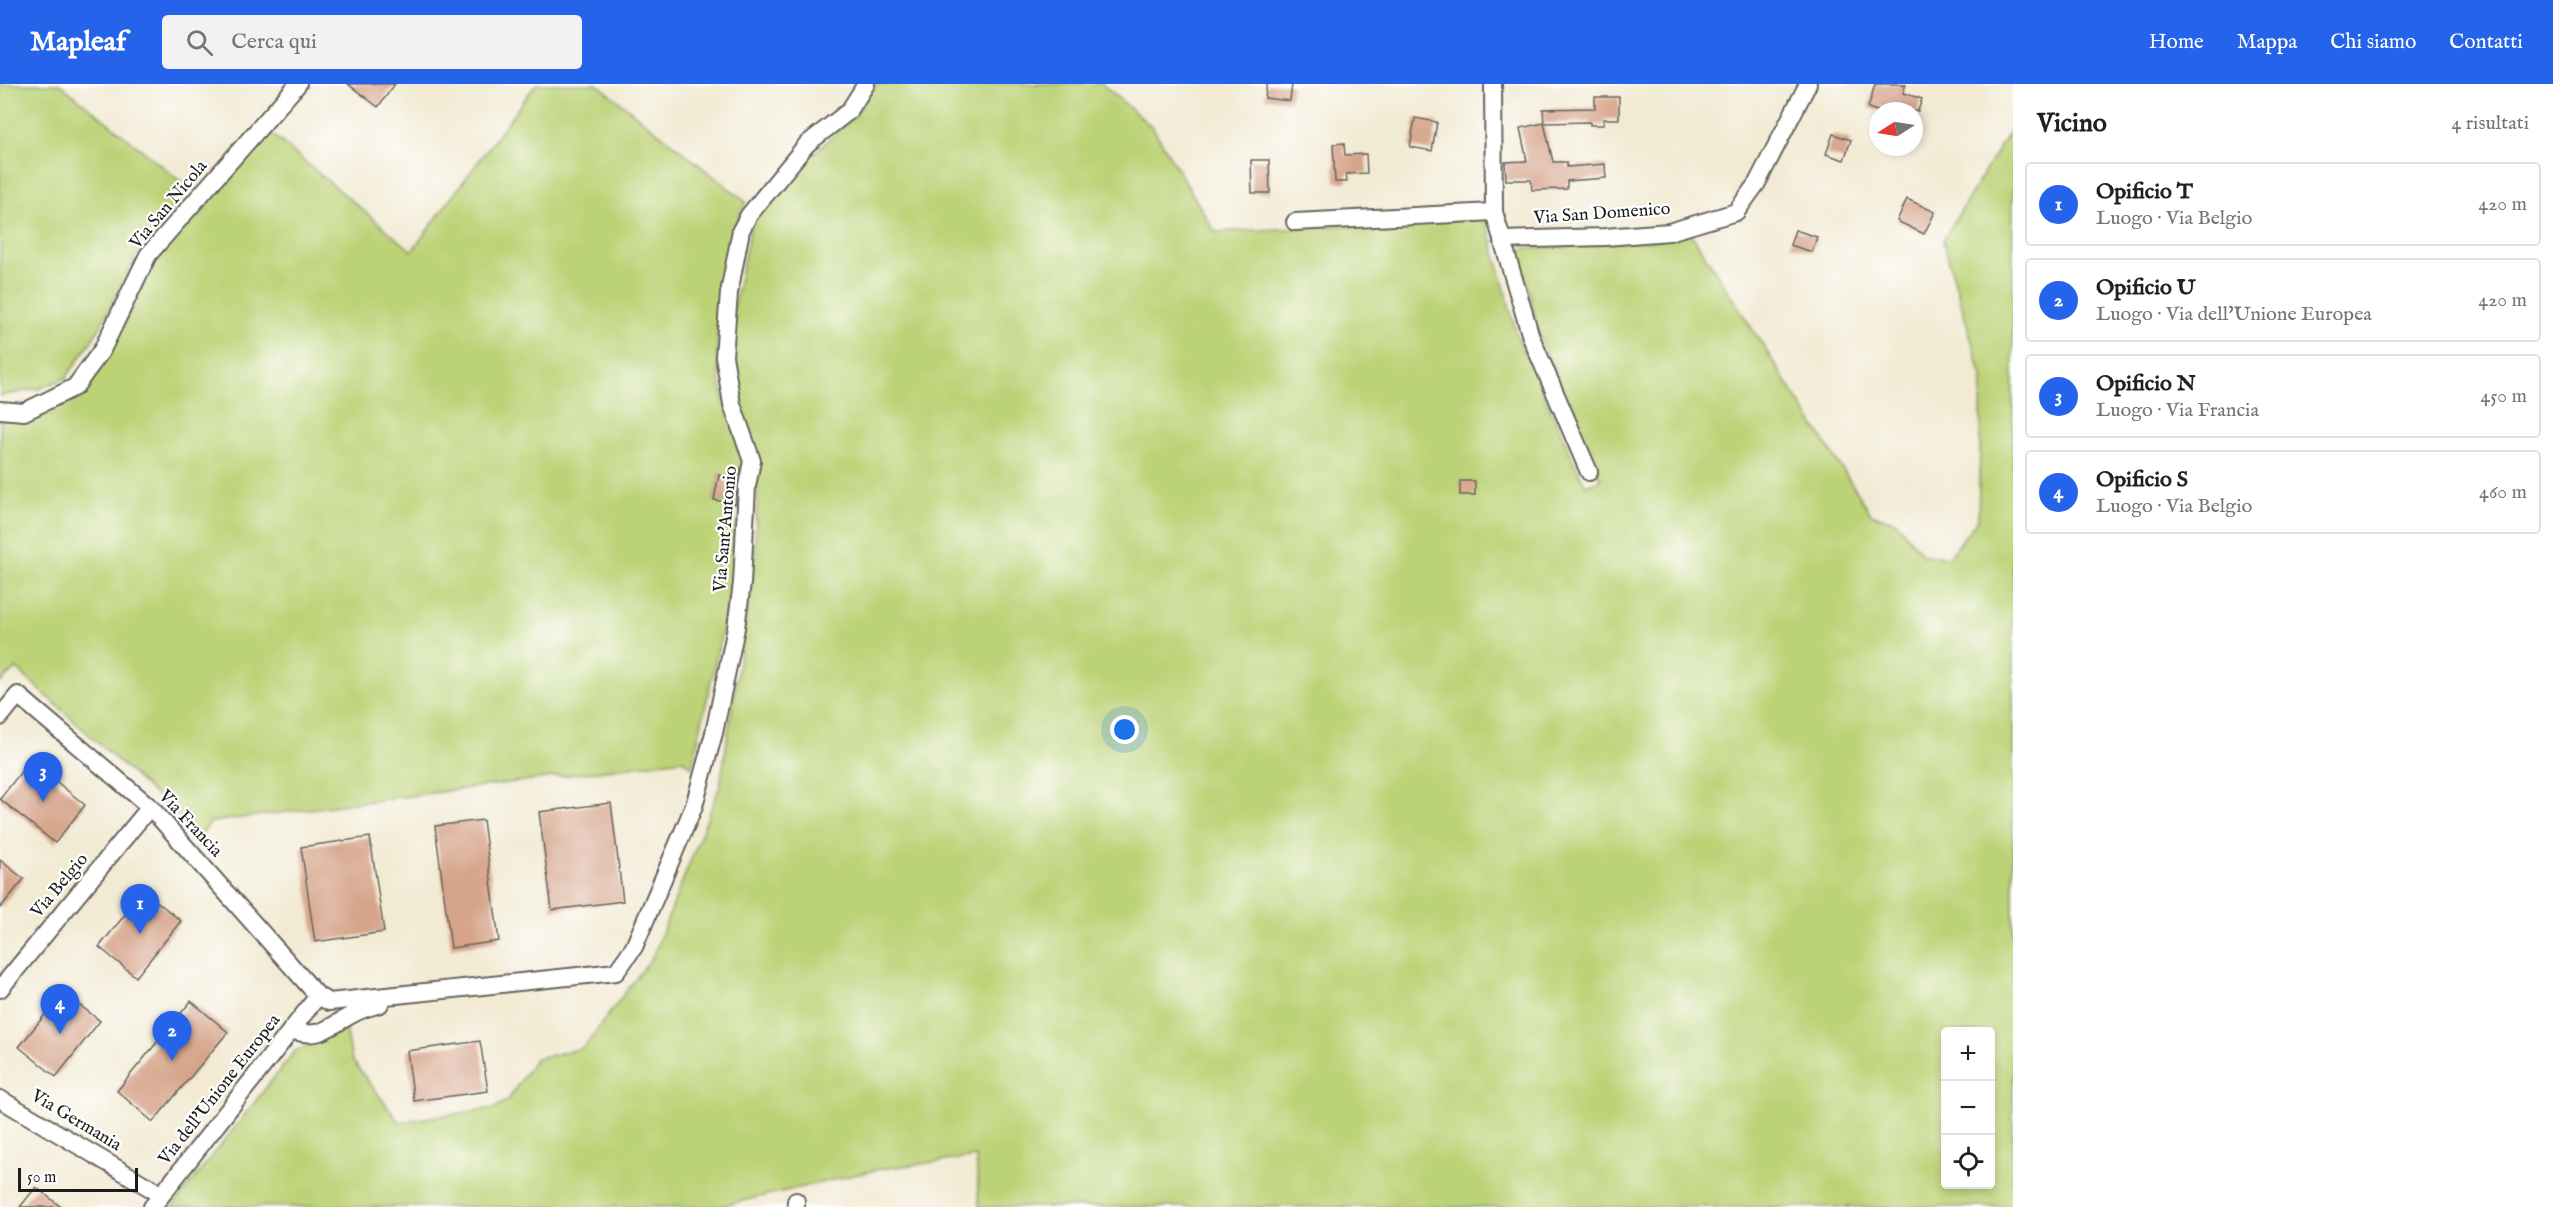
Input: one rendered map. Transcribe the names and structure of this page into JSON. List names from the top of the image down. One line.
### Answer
{"streets":{"street":["Via San Nicola","Via San Domenico","Via Sant'Antonio","Via Francia","Via Belgio","Via dell'Unione Europea","Via Germania"]},"crossings":[["Via Francia","Via Belgio"],["Via Francia","Via dell'Unione Europea"],["Via dell'Unione Europea","Via Germania"]],"scale_bar":"50 m","north":"left","page":{"header":"Mapleaf","search":"Cerca qui","nav":["Home","Mappa","Chi siamo","Contatti"],"heading":["Vicino","4 risultati"],"list":[{"mark":"1","name":"Opificio T","note":"Luogo · Via Belgio","value":"420 m"},{"mark":"2","name":"Opificio U","note":"Luogo · Via dell'Unione Europea","value":"420 m"},{"mark":"3","name":"Opificio N","note":"Luogo · Via Francia","value":"450 m"},{"mark":"4","name":"Opificio S","note":"Luogo · Via Belgio","value":"460 m"}],"pins":["3","1","4","2"],"map_buttons":["+","−"],"scale":"50 m"}}
